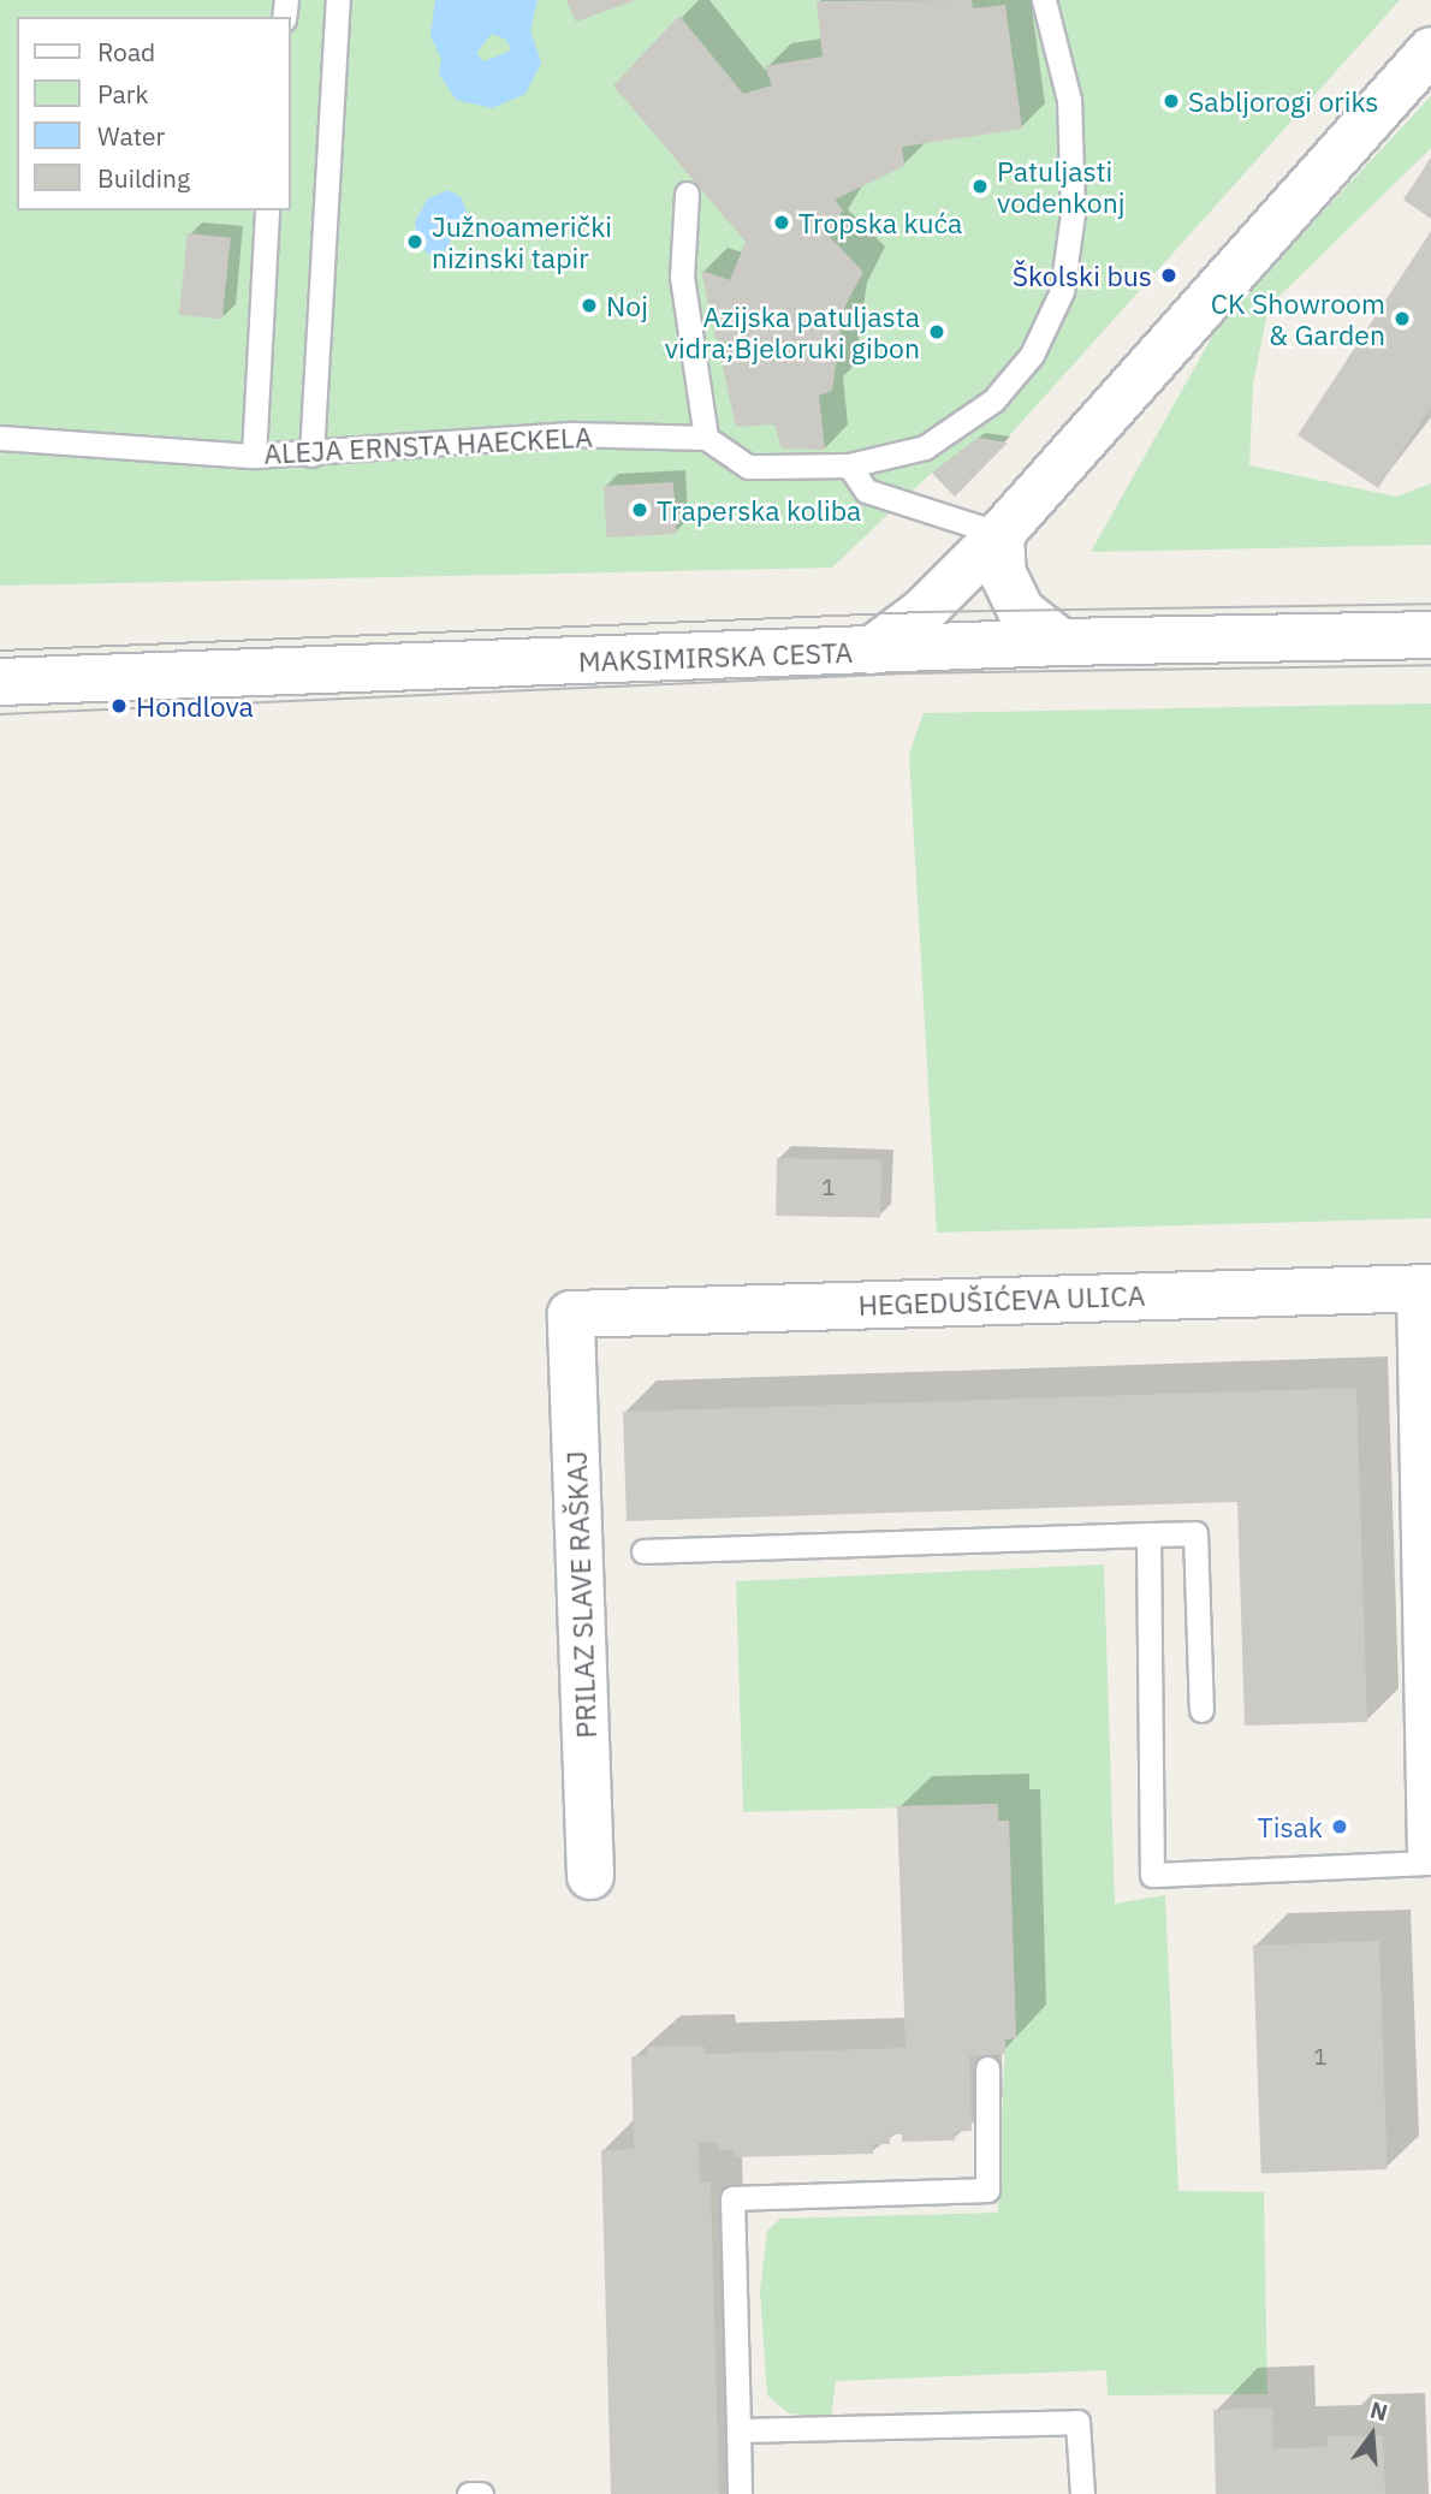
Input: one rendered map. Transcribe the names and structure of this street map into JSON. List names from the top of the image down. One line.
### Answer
{"streets":{"street":["MAKSIMIRSKA CESTA","HEGEDUŠIĆEVA ULICA","PRILAZ SLAVE RAŠKAJ"],"lane":["ALEJA ERNSTA HAECKELA"]},"crossings":[["HEGEDUŠIĆEVA ULICA","PRILAZ SLAVE RAŠKAJ"]],"places":["Sabljorogi oriks","Patuljasti vodenkonj","Tropska kuća","Južnoamerički nizinski tapir","Školski bus","Noj","CK Showroom & Garden","Azijska patuljasta vidra;Bjeloruki gibon","Traperska koliba","Hondlova","Tisak"],"house_numbers":["1","1"],"legend":["Road","Park","Water","Building"],"north":"top"}
